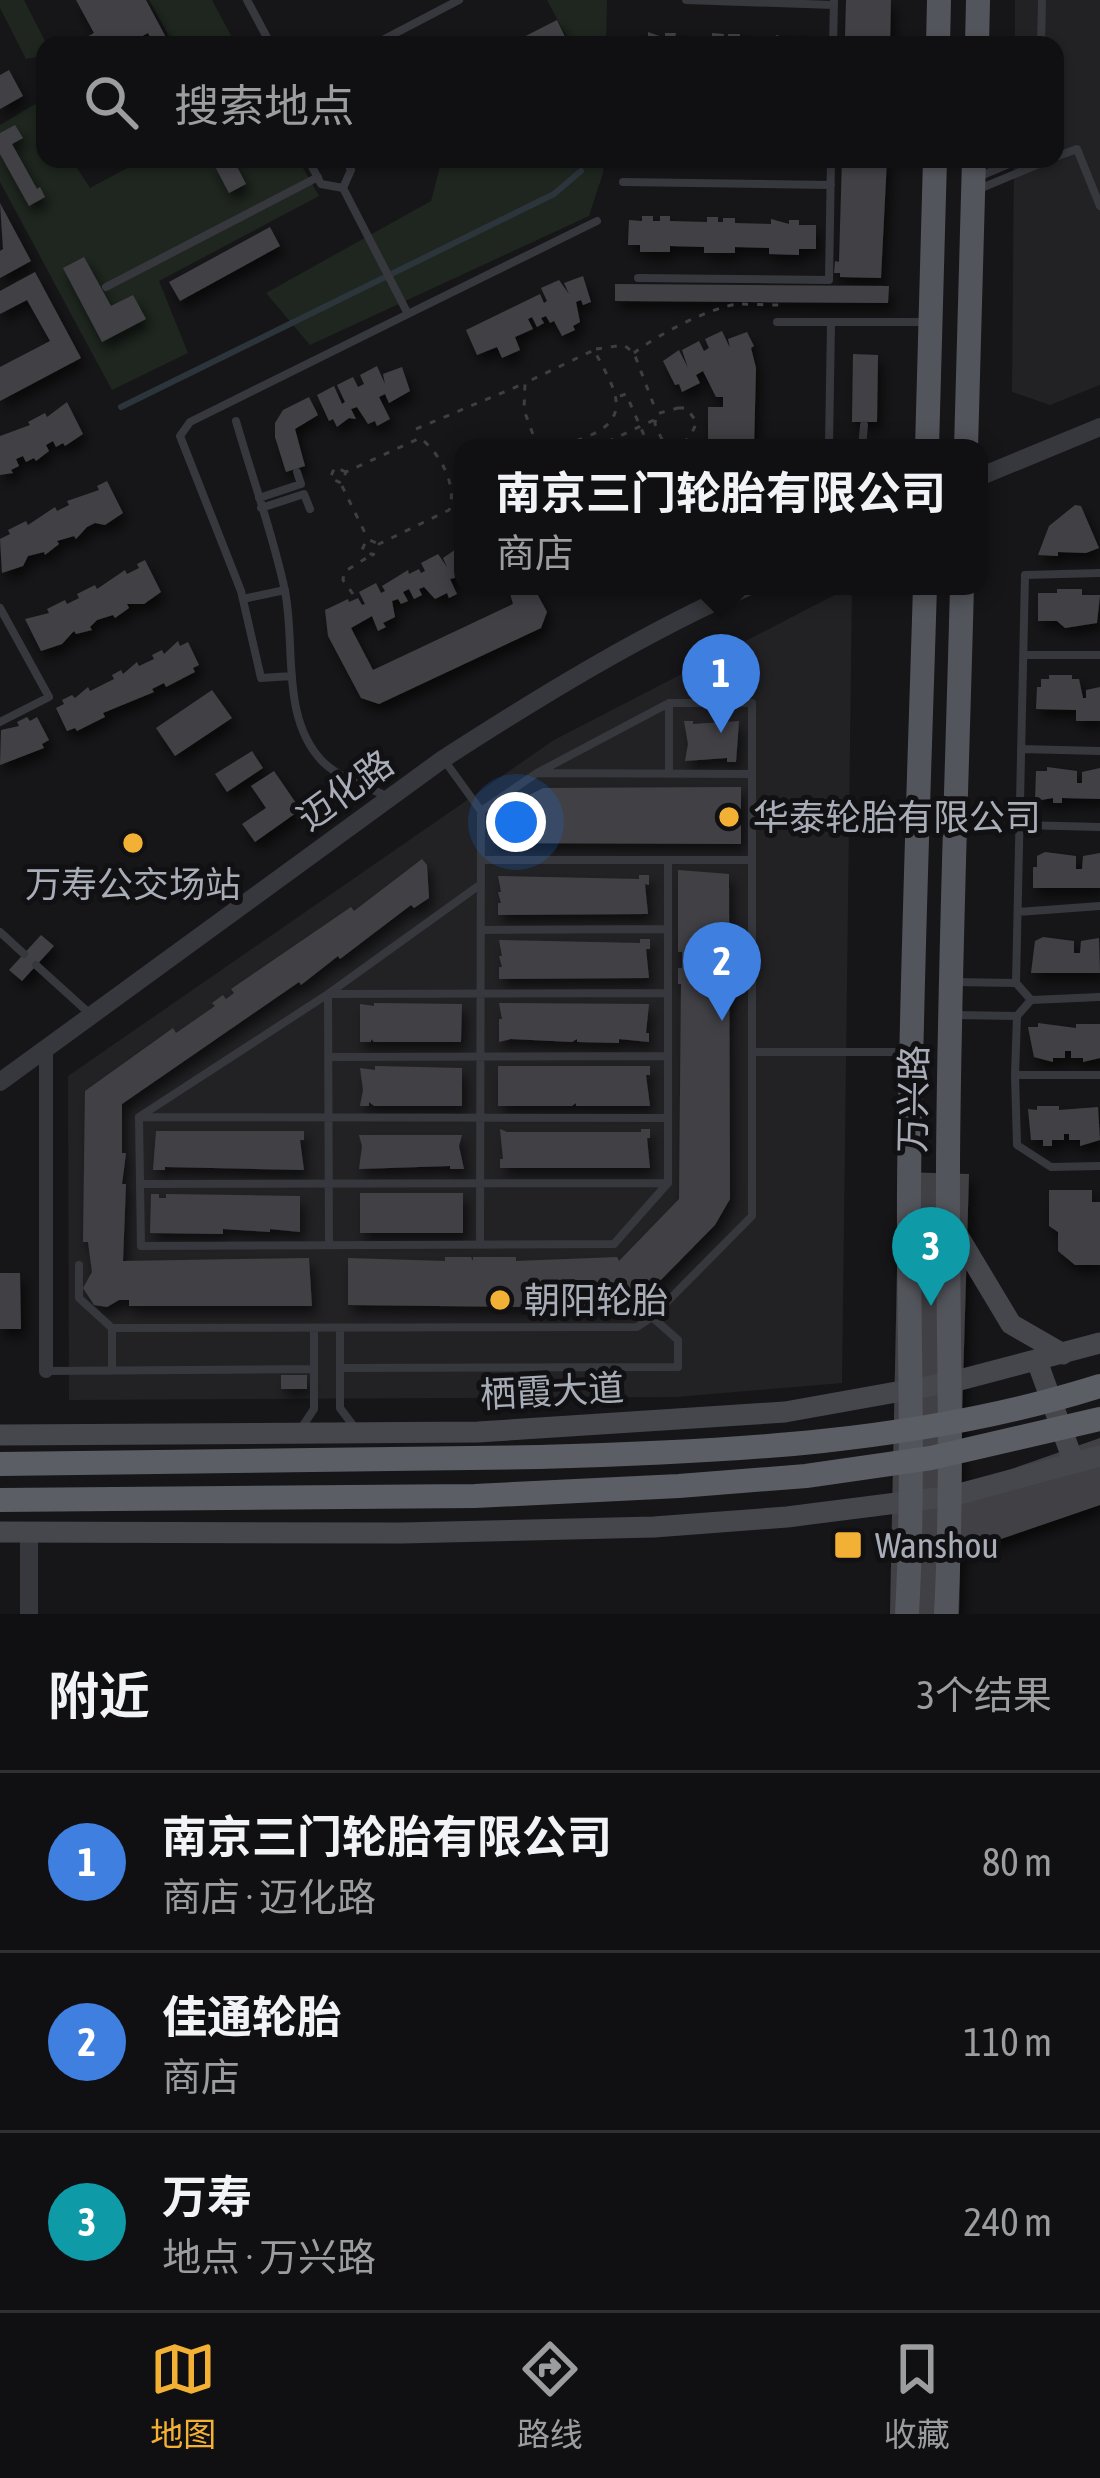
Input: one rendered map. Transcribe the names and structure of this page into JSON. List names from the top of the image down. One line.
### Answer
{"streets":{"highway":["栖霞大道"],"main road":["万兴路"],"street":["迈化路"]},"crossings":[["万兴路","栖霞大道"]],"places":{"other":["华泰轮胎有限公司","万寿公交场站","朝阳轮胎"],"transit":["Wanshou"]},"page":{"search":"搜索地点","popup":["南京三门轮胎有限公司","商店"],"pins":["1","2","3"],"heading":["附近","3个结果"],"list":[{"mark":"1","name":"南京三门轮胎有限公司","note":"商店 · 迈化路","value":"80 m"},{"mark":"2","name":"佳通轮胎","note":"商店","value":"110 m"},{"mark":"3","name":"万寿","note":"地点 · 万兴路","value":"240 m"}],"nav":["地图","路线","收藏"]}}
